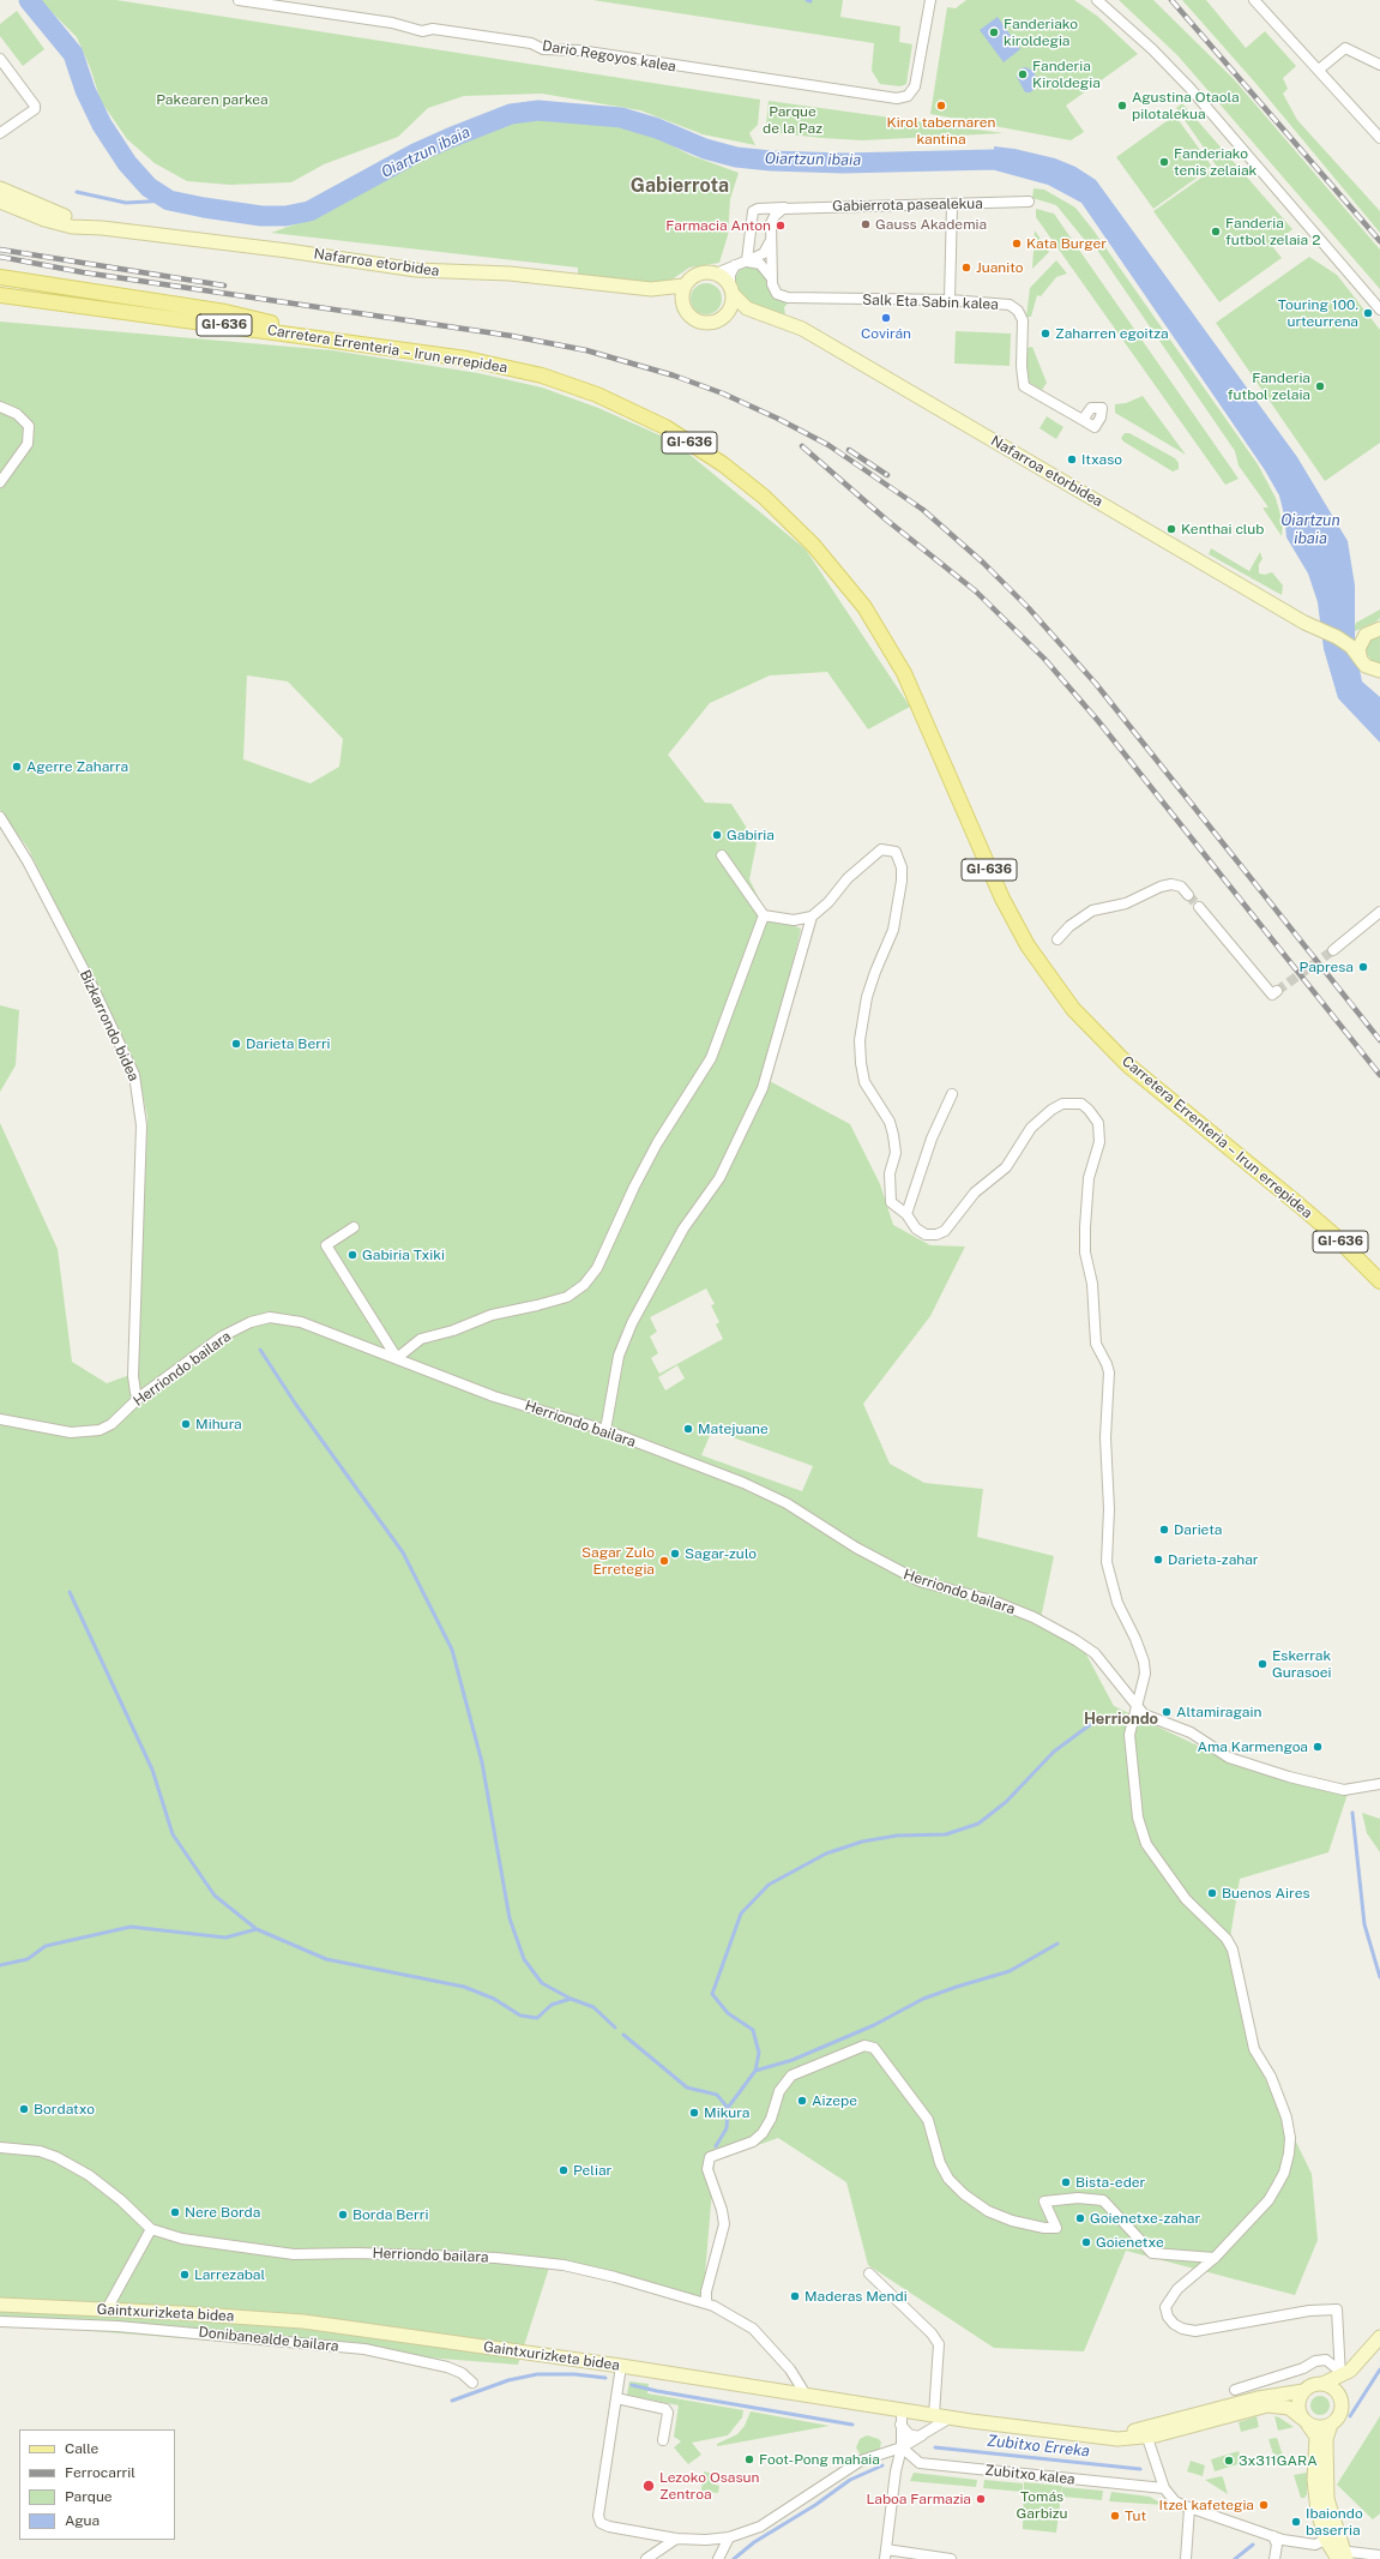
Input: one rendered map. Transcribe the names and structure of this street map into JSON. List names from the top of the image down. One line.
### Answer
{"streets":{"main road":["Nafarroa etorbidea","GI-636","Carretera Errenteria – Irun errepidea","Gaintxurizketa bidea"],"street":["Dario Regoyos kalea","Gabierrota pasealekua","Salk Eta Sabin kalea","Bizkarrondo bidea","Herriondo bailara","Donibanealde bailara","Zubitxo kalea"]},"crossings":[["Gabierrota pasealekua","Salk Eta Sabin kalea"],["Bizkarrondo bidea","Herriondo bailara"],["Herriondo bailara","Gaintxurizketa bidea"]],"districts":["Gabierrota","Herriondo"],"water":["Oiartzun ibaia","Zubitxo Erreka"],"parks":["Pakearen parkea","Parque de la Paz","Tomás Garbizu"],"places":["Fanderiako kiroldegia","Fanderia Kiroldegia","Kirol tabernaren kantina","Agustina Otaola pilotalekua","Fanderiako tenis zelaiak","Gauss Akademia","Farmacia Anton","Fanderia futbol zelaia 2","Kata Burger","Juanito","Touring 100. urteurrena","Covirán","Zaharren egoitza","Fanderia futbol zelaia","Itxaso","Kenthai club","Agerre Zaharra","Gabiria","Papresa","Darieta Berri","Gabiria Txiki","Mihura","Matejuane","Darieta","Sagar-zulo","Darieta-zahar","Sagar Zulo Erretegia","Eskerrak Gurasoei","Altamiragain","Ama Karmengoa","Buenos Aires","Aizepe","Bordatxo","Mikura","Peliar","Bista-eder","Nere Borda","Borda Berri","Goienetxe-zahar","Goienetxe","Larrezabal","Maderas Mendi","Foot-Pong mahaia","3x311GARA","Lezoko Osasun Zentroa","Laboa Farmazia","Itzel kafetegia","Tut","Ibaiondo baserria"],"legend":["Calle","Ferrocarril","Parque","Agua"]}
